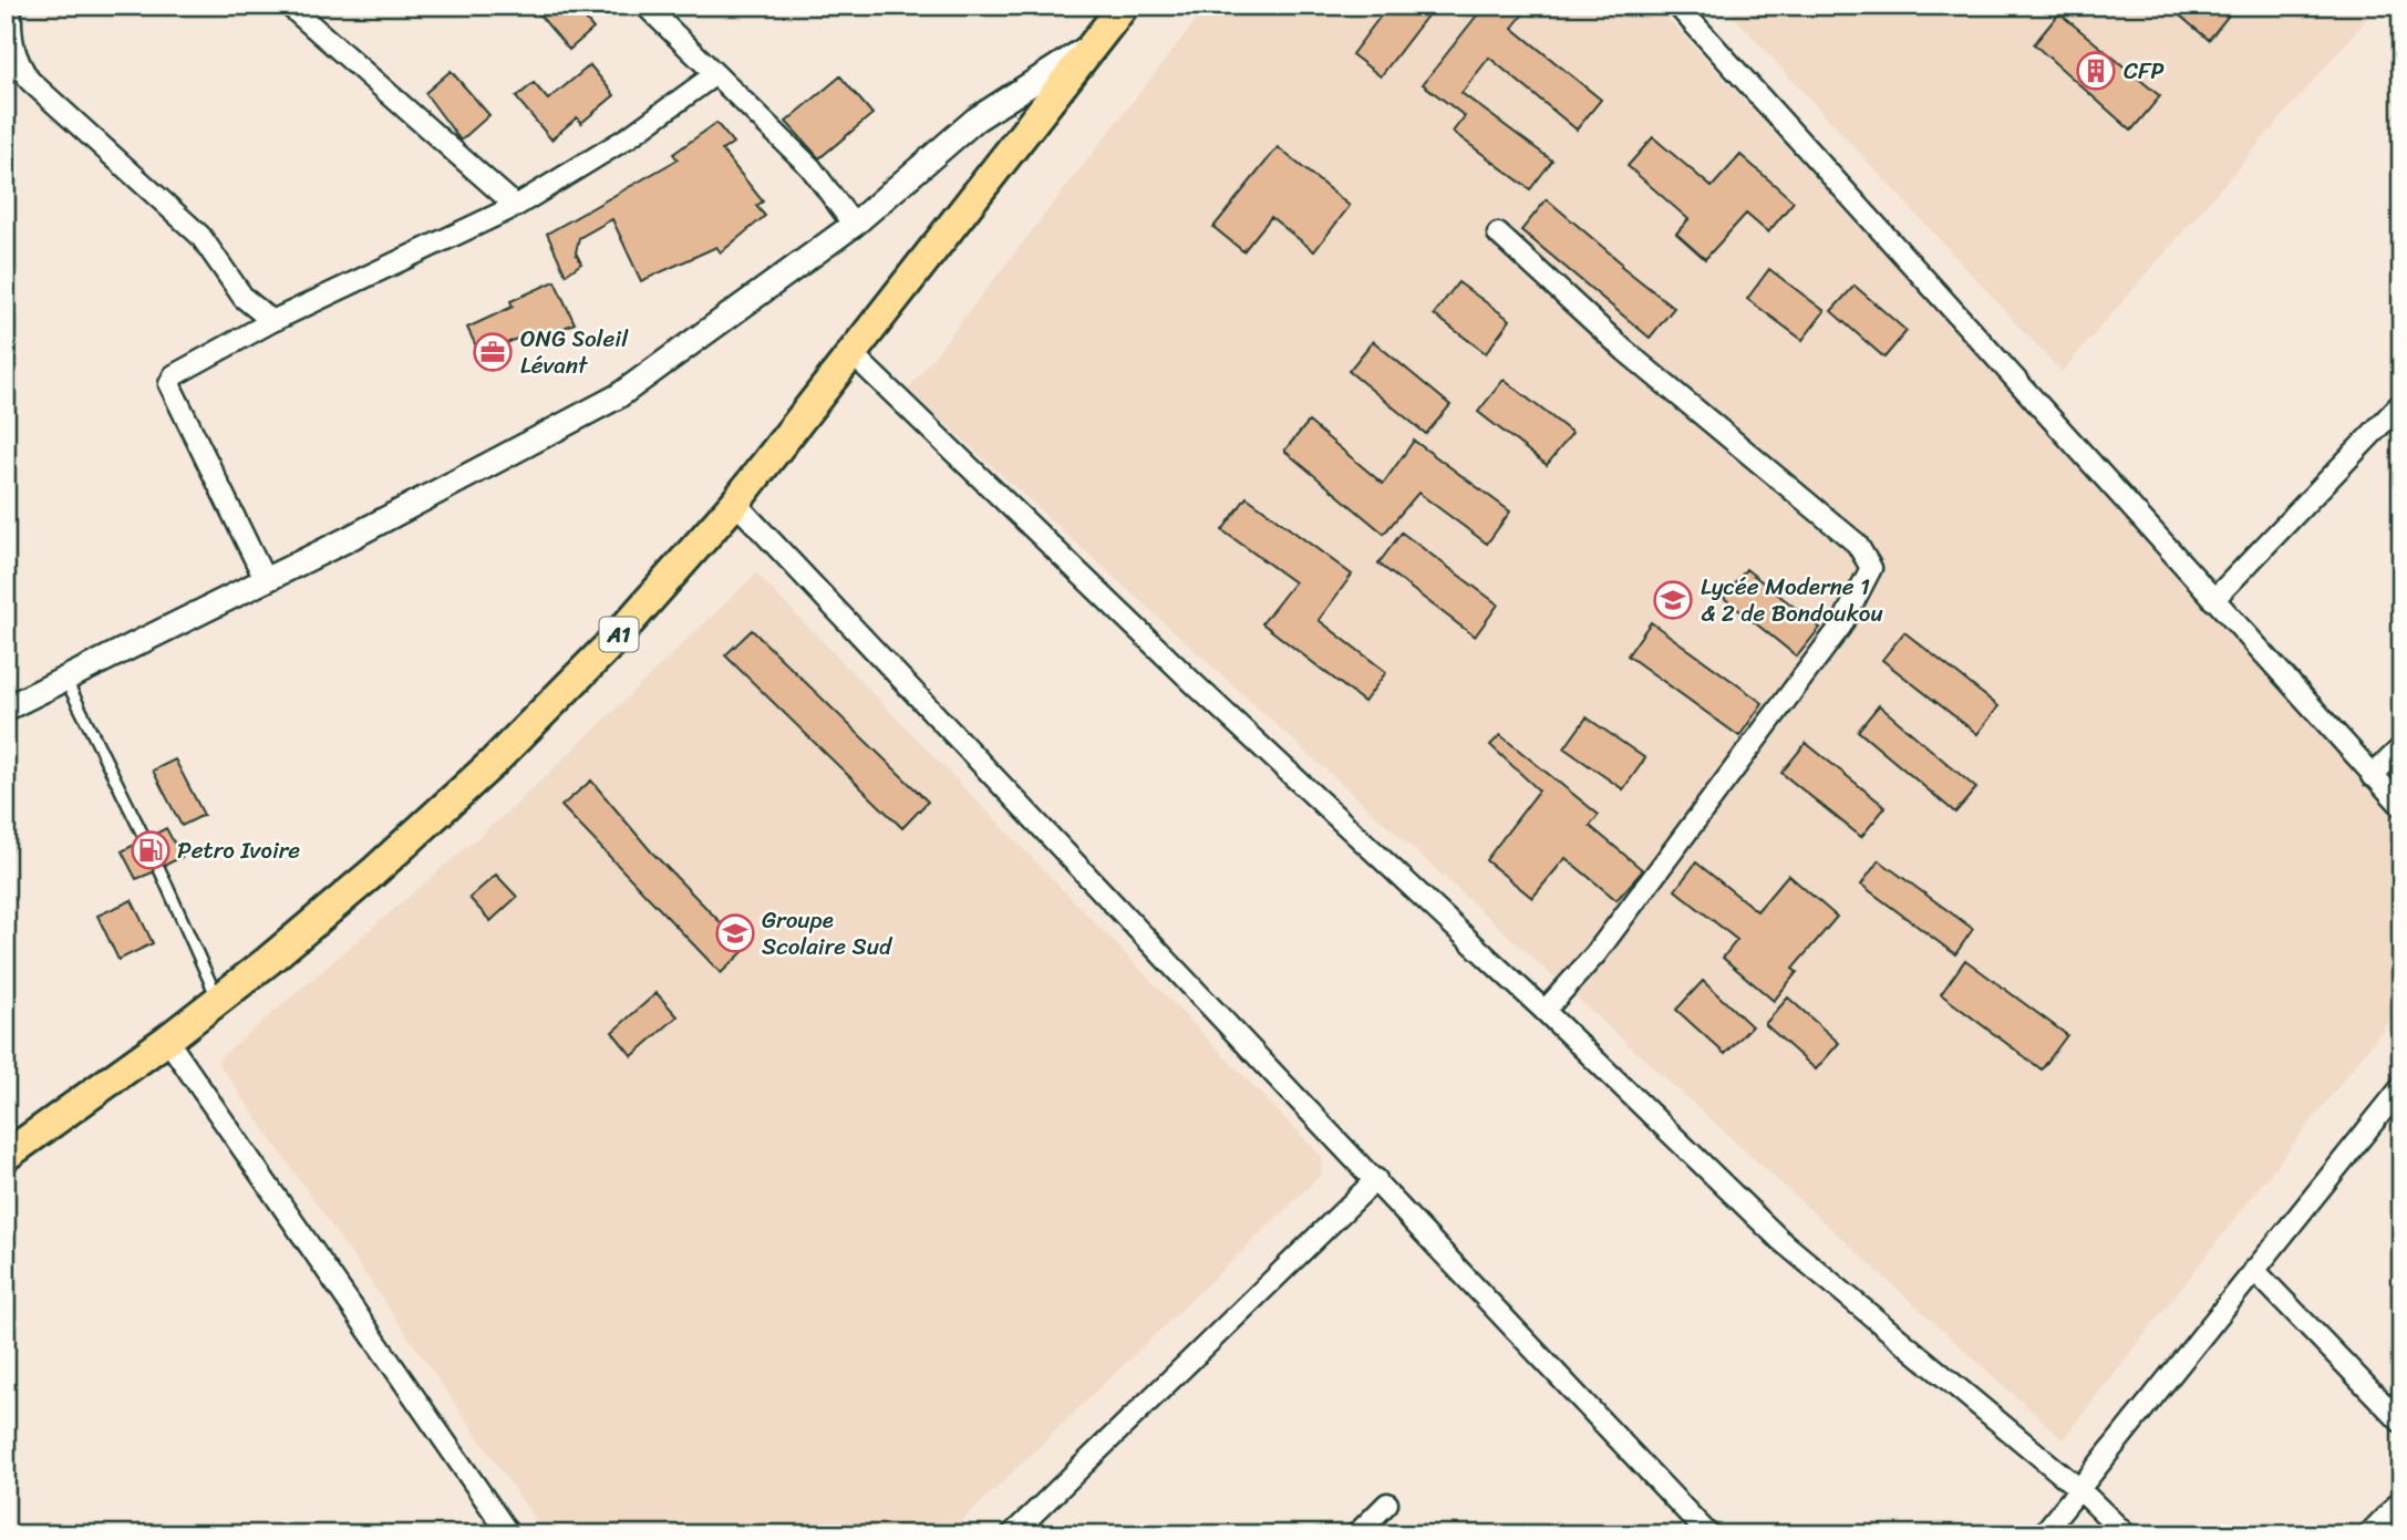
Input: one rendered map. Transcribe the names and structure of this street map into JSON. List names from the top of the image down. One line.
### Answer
{"streets":{"main road":["A1"]},"places":{"building":["CFP"],"office":["ONG Soleil Lévant"],"school or university":["Lycée Moderne 1 & 2 de Bondoukou","Groupe Scolaire Sud"],"fuel station":["Petro Ivoire"]}}
